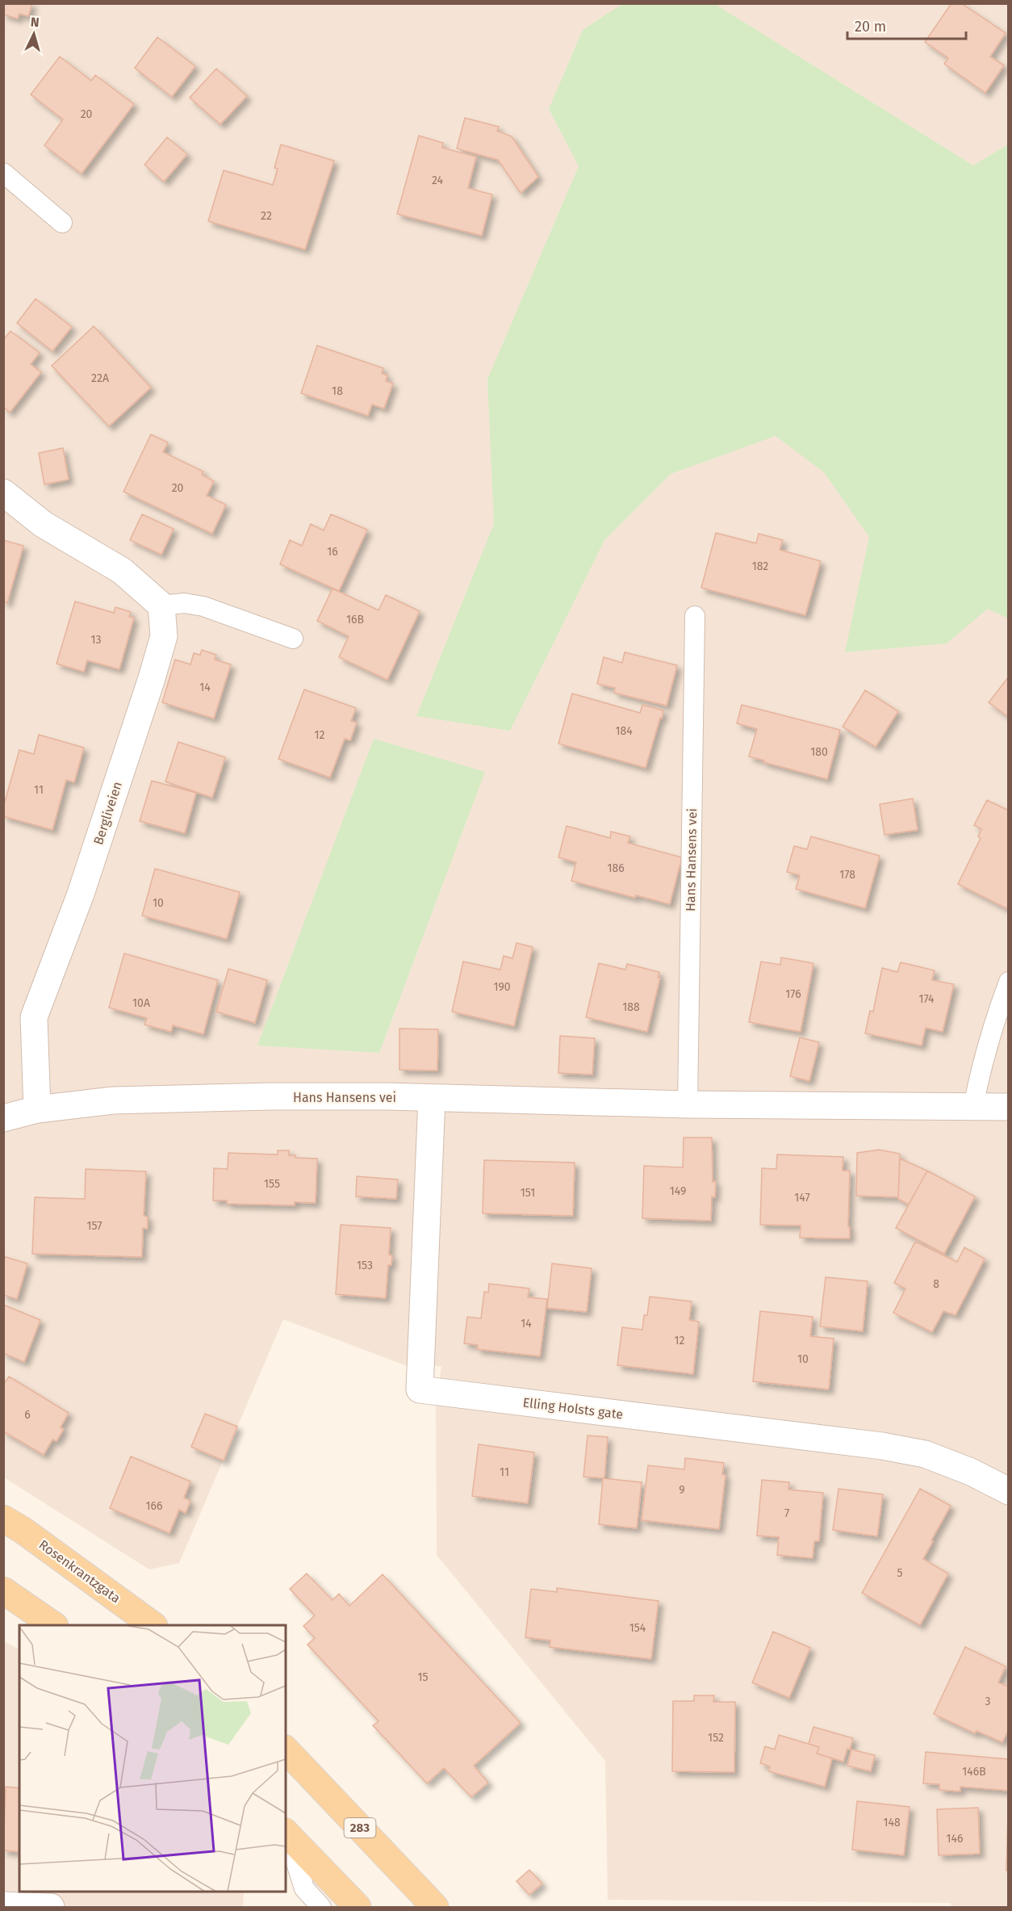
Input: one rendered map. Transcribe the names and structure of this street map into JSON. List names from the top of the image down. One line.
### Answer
{"streets":{"main road":["Rosenkrantzgata","283"],"street":["Bergliveien","Hans Hansens vei","Elling Holsts gate"]},"crossings":[["Bergliveien","Hans Hansens vei"],["Hans Hansens vei","Elling Holsts gate"]],"house_numbers":["20","24","22","22A","18","20","16","182","16B","13","14","184","12","180","11","186","178","10","190","176","174","10A","188","155","149","151","147","157","153","8","14","12","10","6","11","9","166","7","5","154","15","3","152","146B","148","146"],"scale_bar":"20 m","north":"top"}
